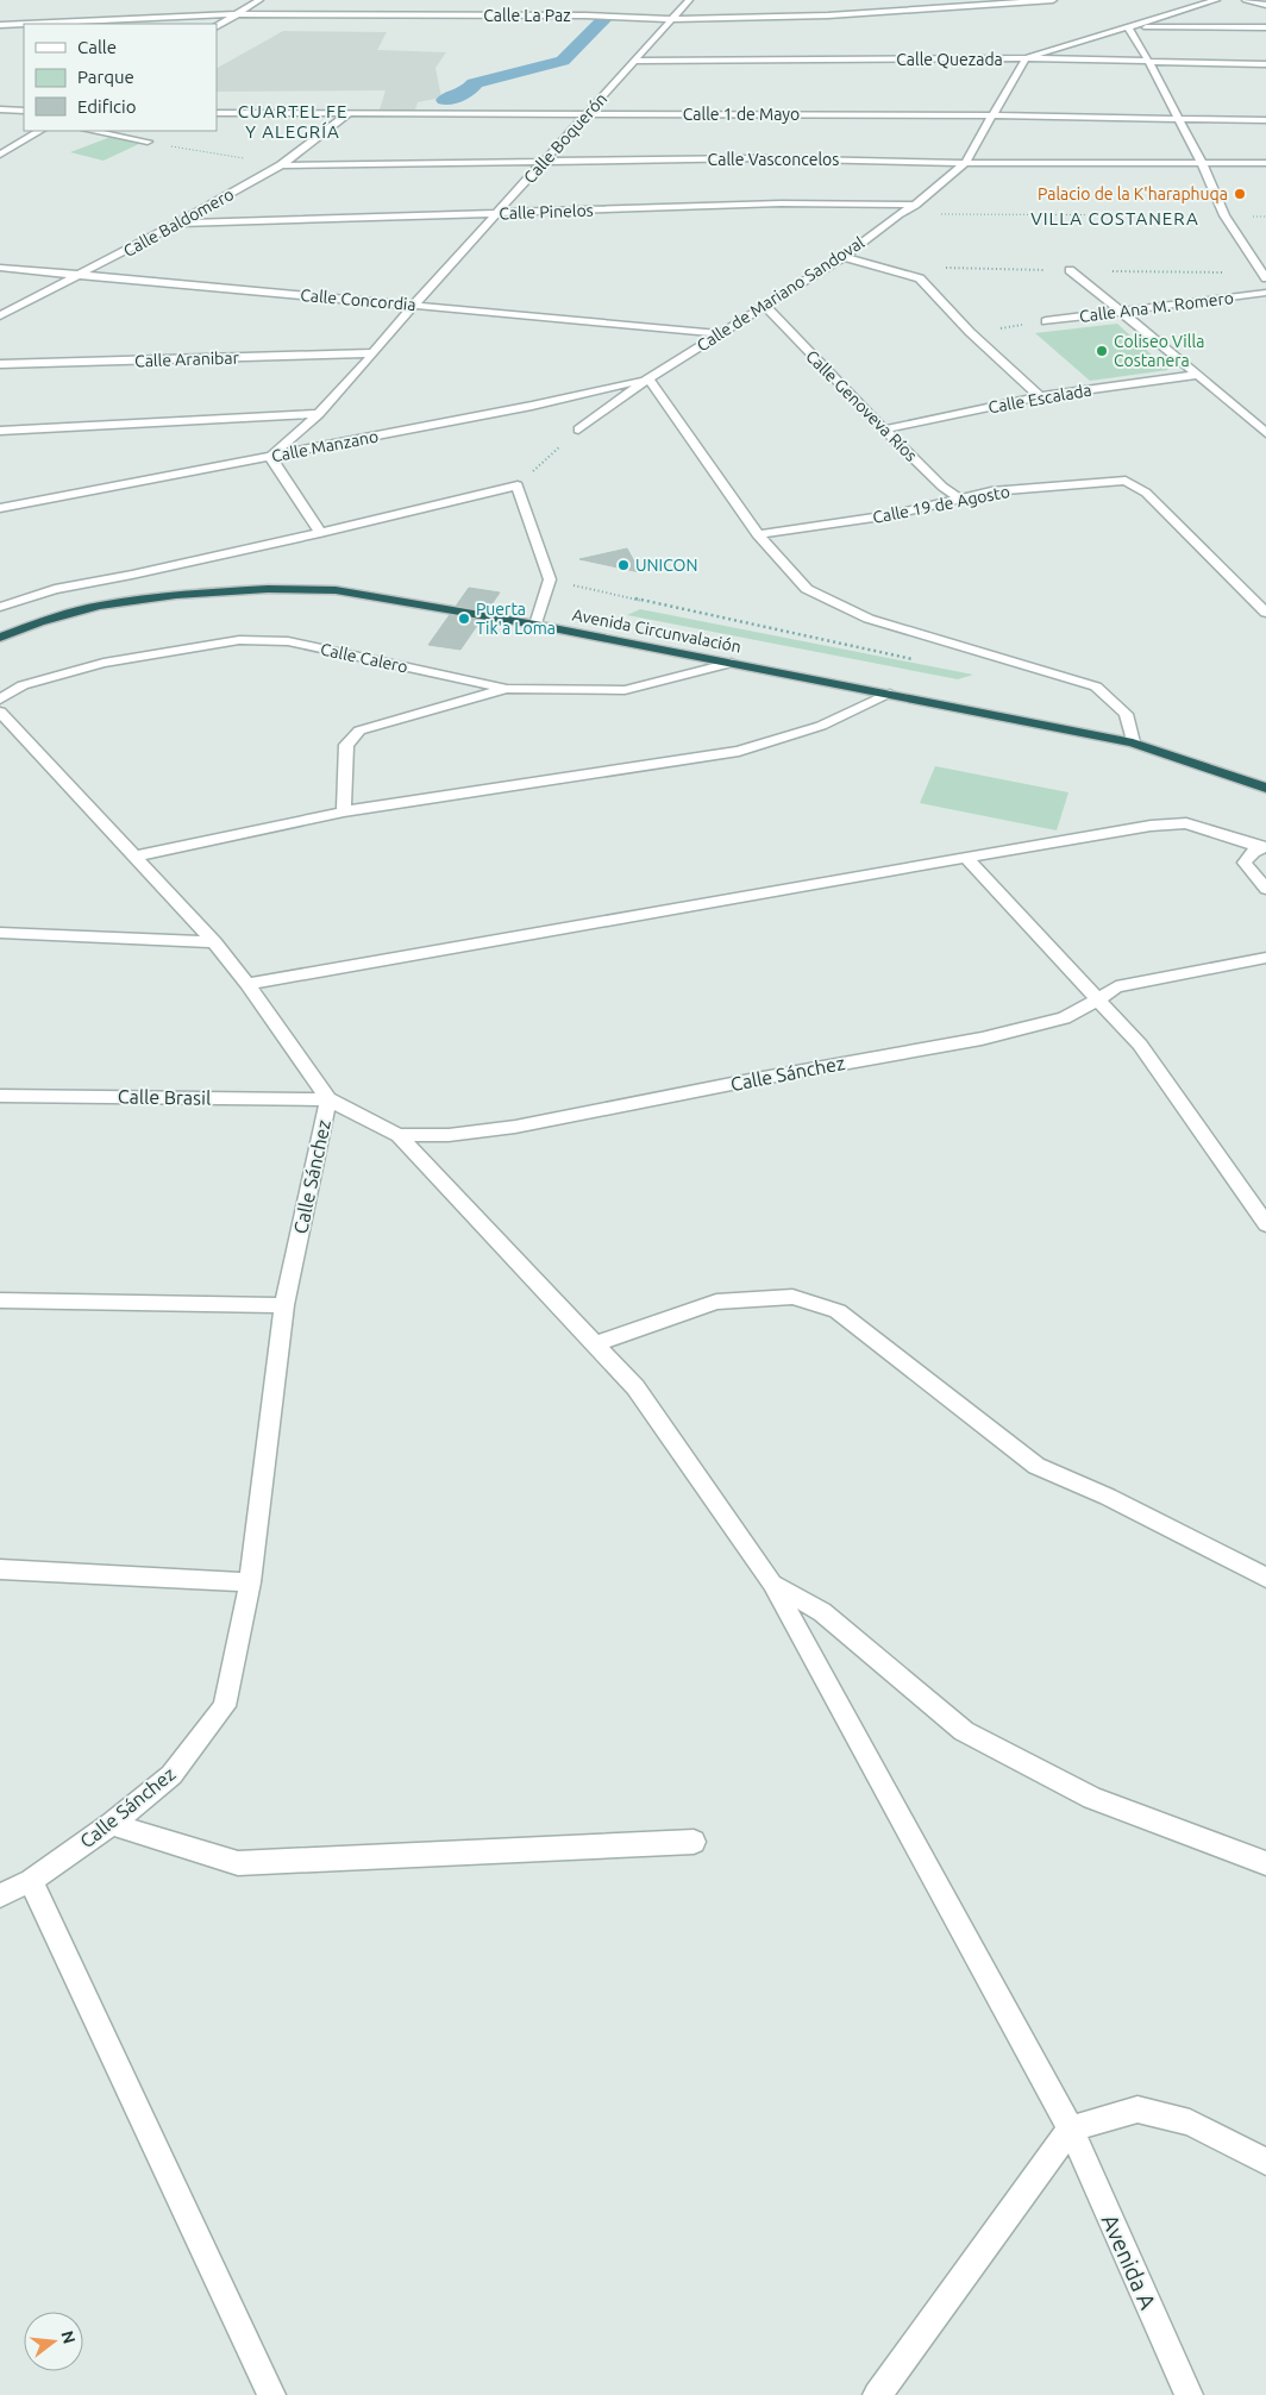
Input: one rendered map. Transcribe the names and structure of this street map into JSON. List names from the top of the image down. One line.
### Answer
{"streets":{"highway":["Avenida Circunvalación"],"street":["Calle La Paz","Calle Quezada","Calle 1 de Mayo","Calle Boquerón","Calle Vasconcelos","Calle Pinelos","Calle Baldomero","Calle de Mariano Sandoval","Calle Concordia","Calle Ana M. Romero","Calle Aranibar","Calle Escalada","Calle Genoveva Ríos","Calle Manzano","Calle 19 de Agosto","Calle Calero","Calle Sánchez","Calle Brasil","Avenida A"]},"crossings":[["Calle La Paz","Calle Boquerón"],["Calle Quezada","Calle Boquerón"],["Calle Quezada","Calle de Mariano Sandoval"],["Calle 1 de Mayo","Calle Boquerón"],["Calle 1 de Mayo","Calle Baldomero"],["Calle 1 de Mayo","Calle de Mariano Sandoval"],["Calle Boquerón","Calle Vasconcelos"],["Calle Boquerón","Calle Pinelos"],["Calle Boquerón","Calle Concordia"],["Calle Boquerón","Calle Aranibar"],["Calle Boquerón","Calle Manzano"],["Calle Vasconcelos","Calle Baldomero"],["Calle Vasconcelos","Calle de Mariano Sandoval"],["Calle Pinelos","Calle Baldomero"],["Calle Pinelos","Calle de Mariano Sandoval"],["Calle Baldomero","Calle Concordia"],["Calle de Mariano Sandoval","Calle Concordia"],["Calle de Mariano Sandoval","Calle Genoveva Ríos"],["Calle de Mariano Sandoval","Calle Manzano"],["Calle Escalada","Calle Genoveva Ríos"],["Calle Genoveva Ríos","Calle 19 de Agosto"],["Avenida Circunvalación","Calle Calero"],["Calle Sánchez","Calle Brasil"],["Calle Sánchez","Avenida A"]],"districts":["CUARTEL FE Y ALEGRÍA","VILLA COSTANERA"],"places":["Palacio de la K'haraphuqa","Coliseo Villa Costanera","UNICON","Puerta Tik'a Loma"],"legend":["Calle","Parque","Edificio"],"north":"right"}
